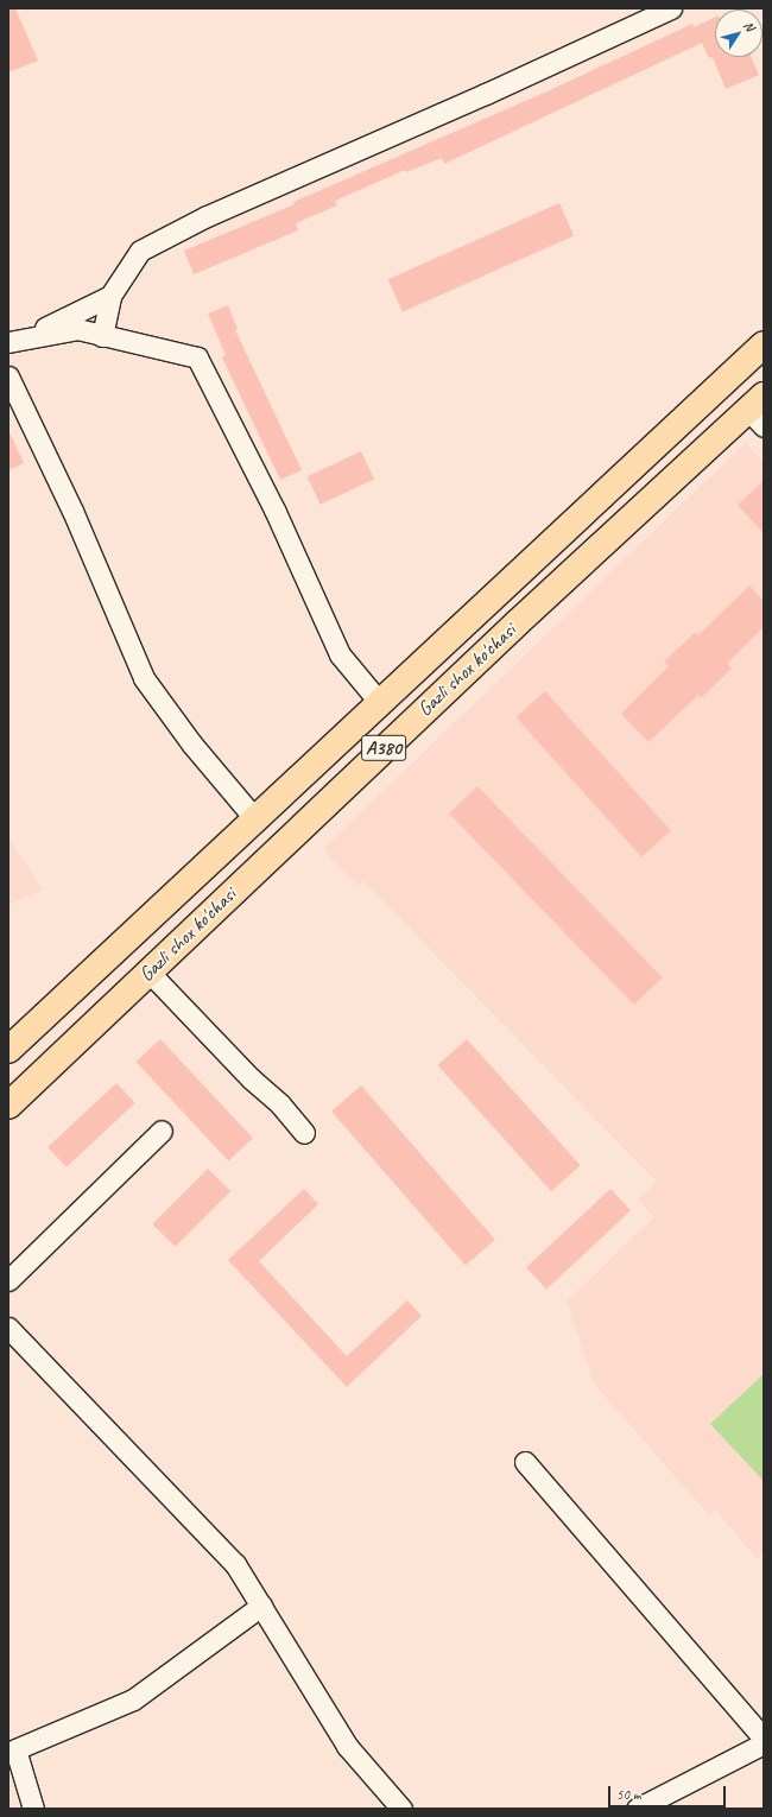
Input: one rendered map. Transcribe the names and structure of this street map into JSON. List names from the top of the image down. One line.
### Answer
{"streets":{"highway":["Gazli shox ko'chasi","A380"]},"scale_bar":"50 m","north":"top right"}
